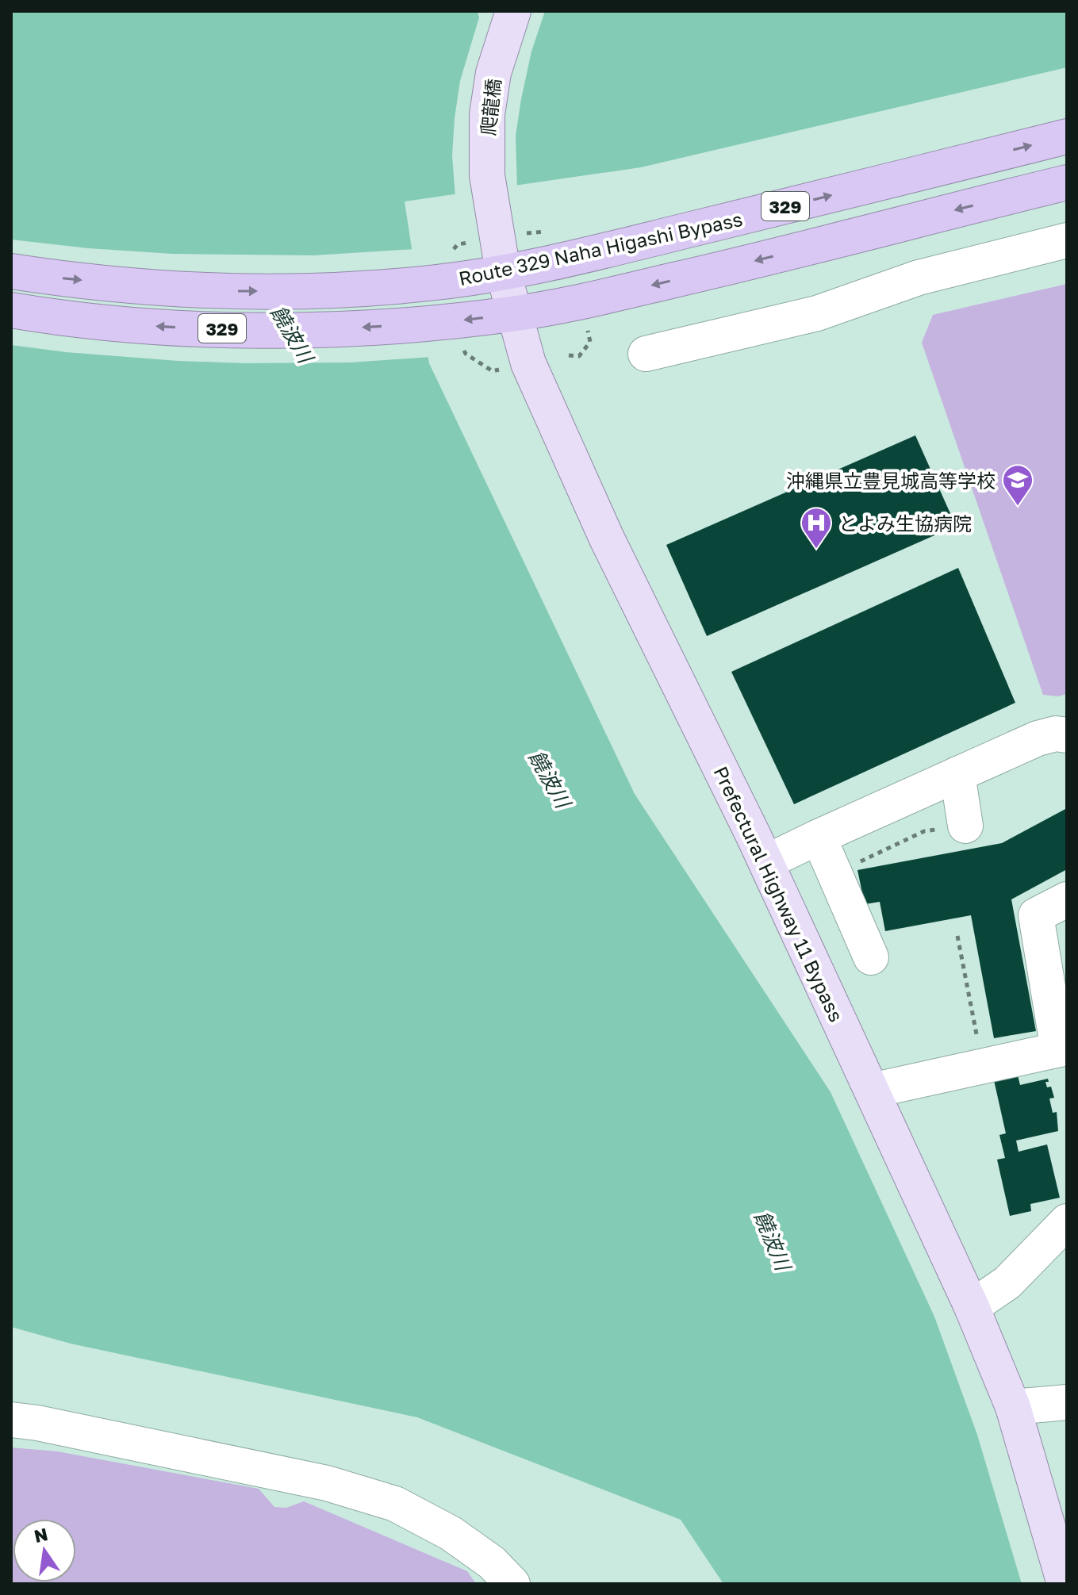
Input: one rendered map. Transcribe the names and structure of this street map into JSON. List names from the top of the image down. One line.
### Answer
{"streets":{"highway":["329","Route 329 Naha Higashi Bypass"],"main road":["爬龍橋","Prefectural Highway 11 Bypass"]},"crossings":[["爬龍橋","Prefectural Highway 11 Bypass"],["329","Prefectural Highway 11 Bypass"],["Route 329 Naha Higashi Bypass","Prefectural Highway 11 Bypass"]],"water":["饒波川"],"places":{"school or university":["沖縄県立豊見城高等学校"],"hospital":["とよみ生協病院"]},"north":"top"}
